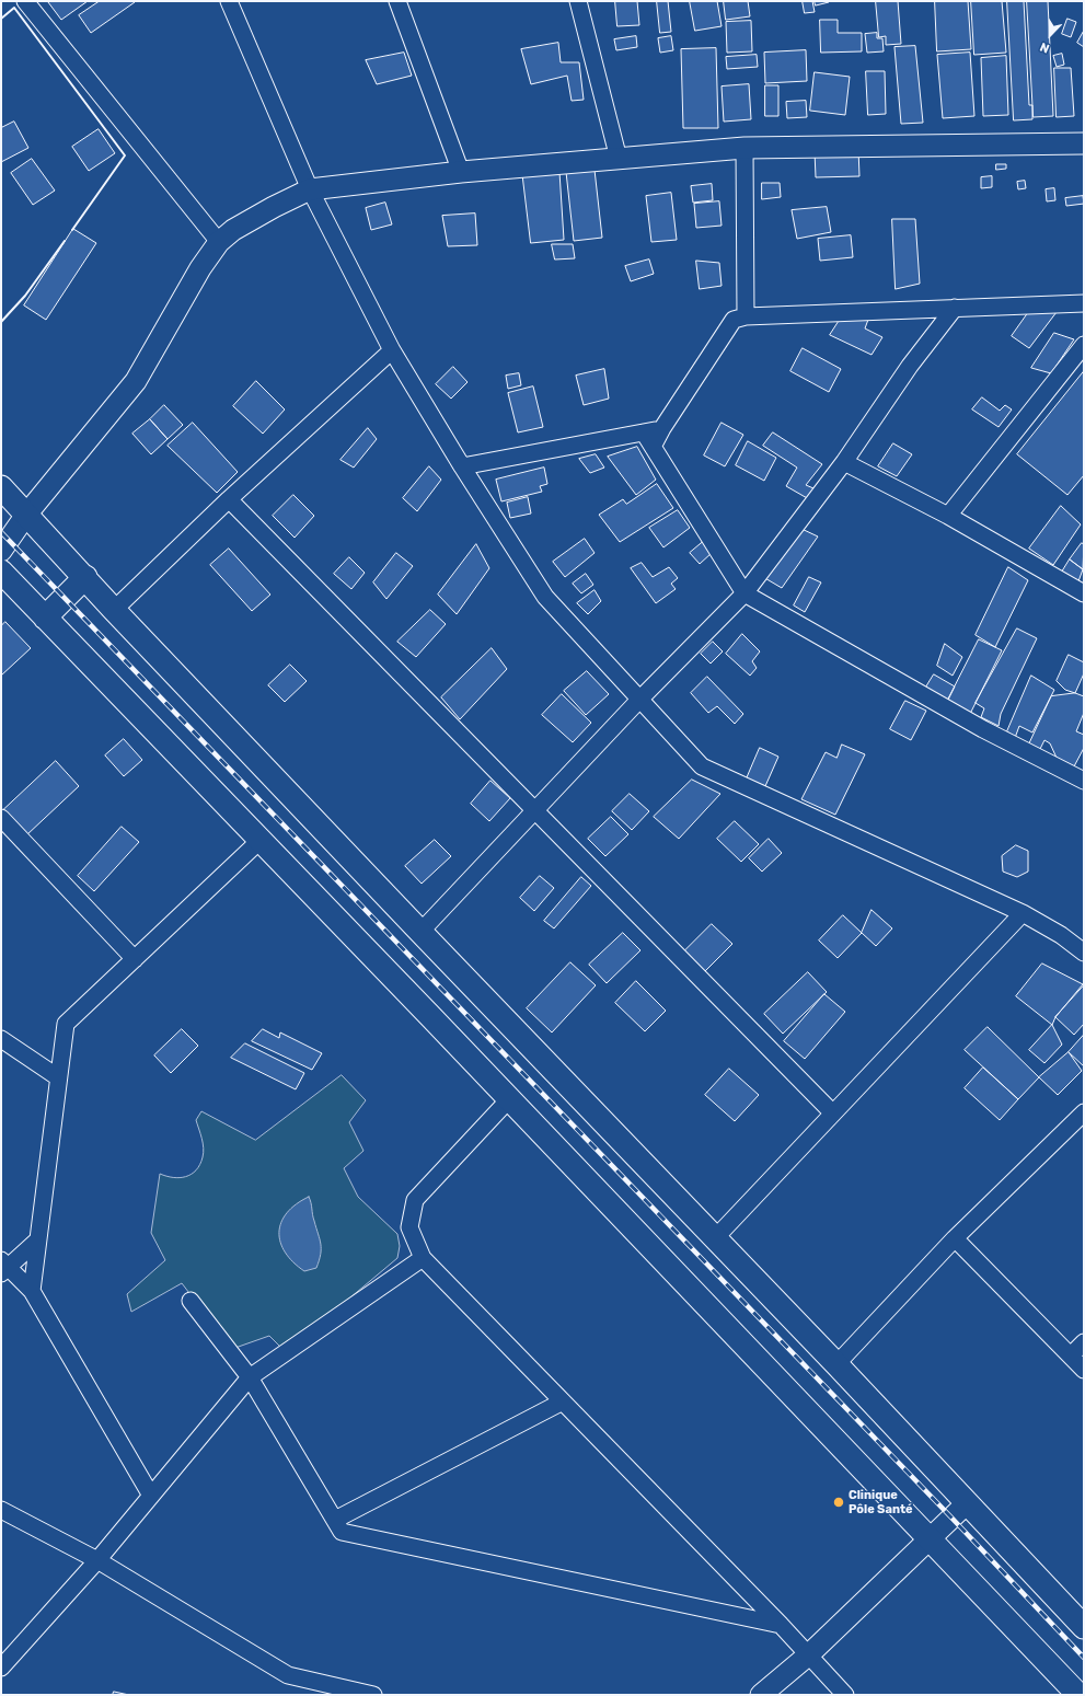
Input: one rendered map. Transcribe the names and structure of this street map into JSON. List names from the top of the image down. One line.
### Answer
{"places":["Clinique Pôle Santé"],"north":"bottom left"}
